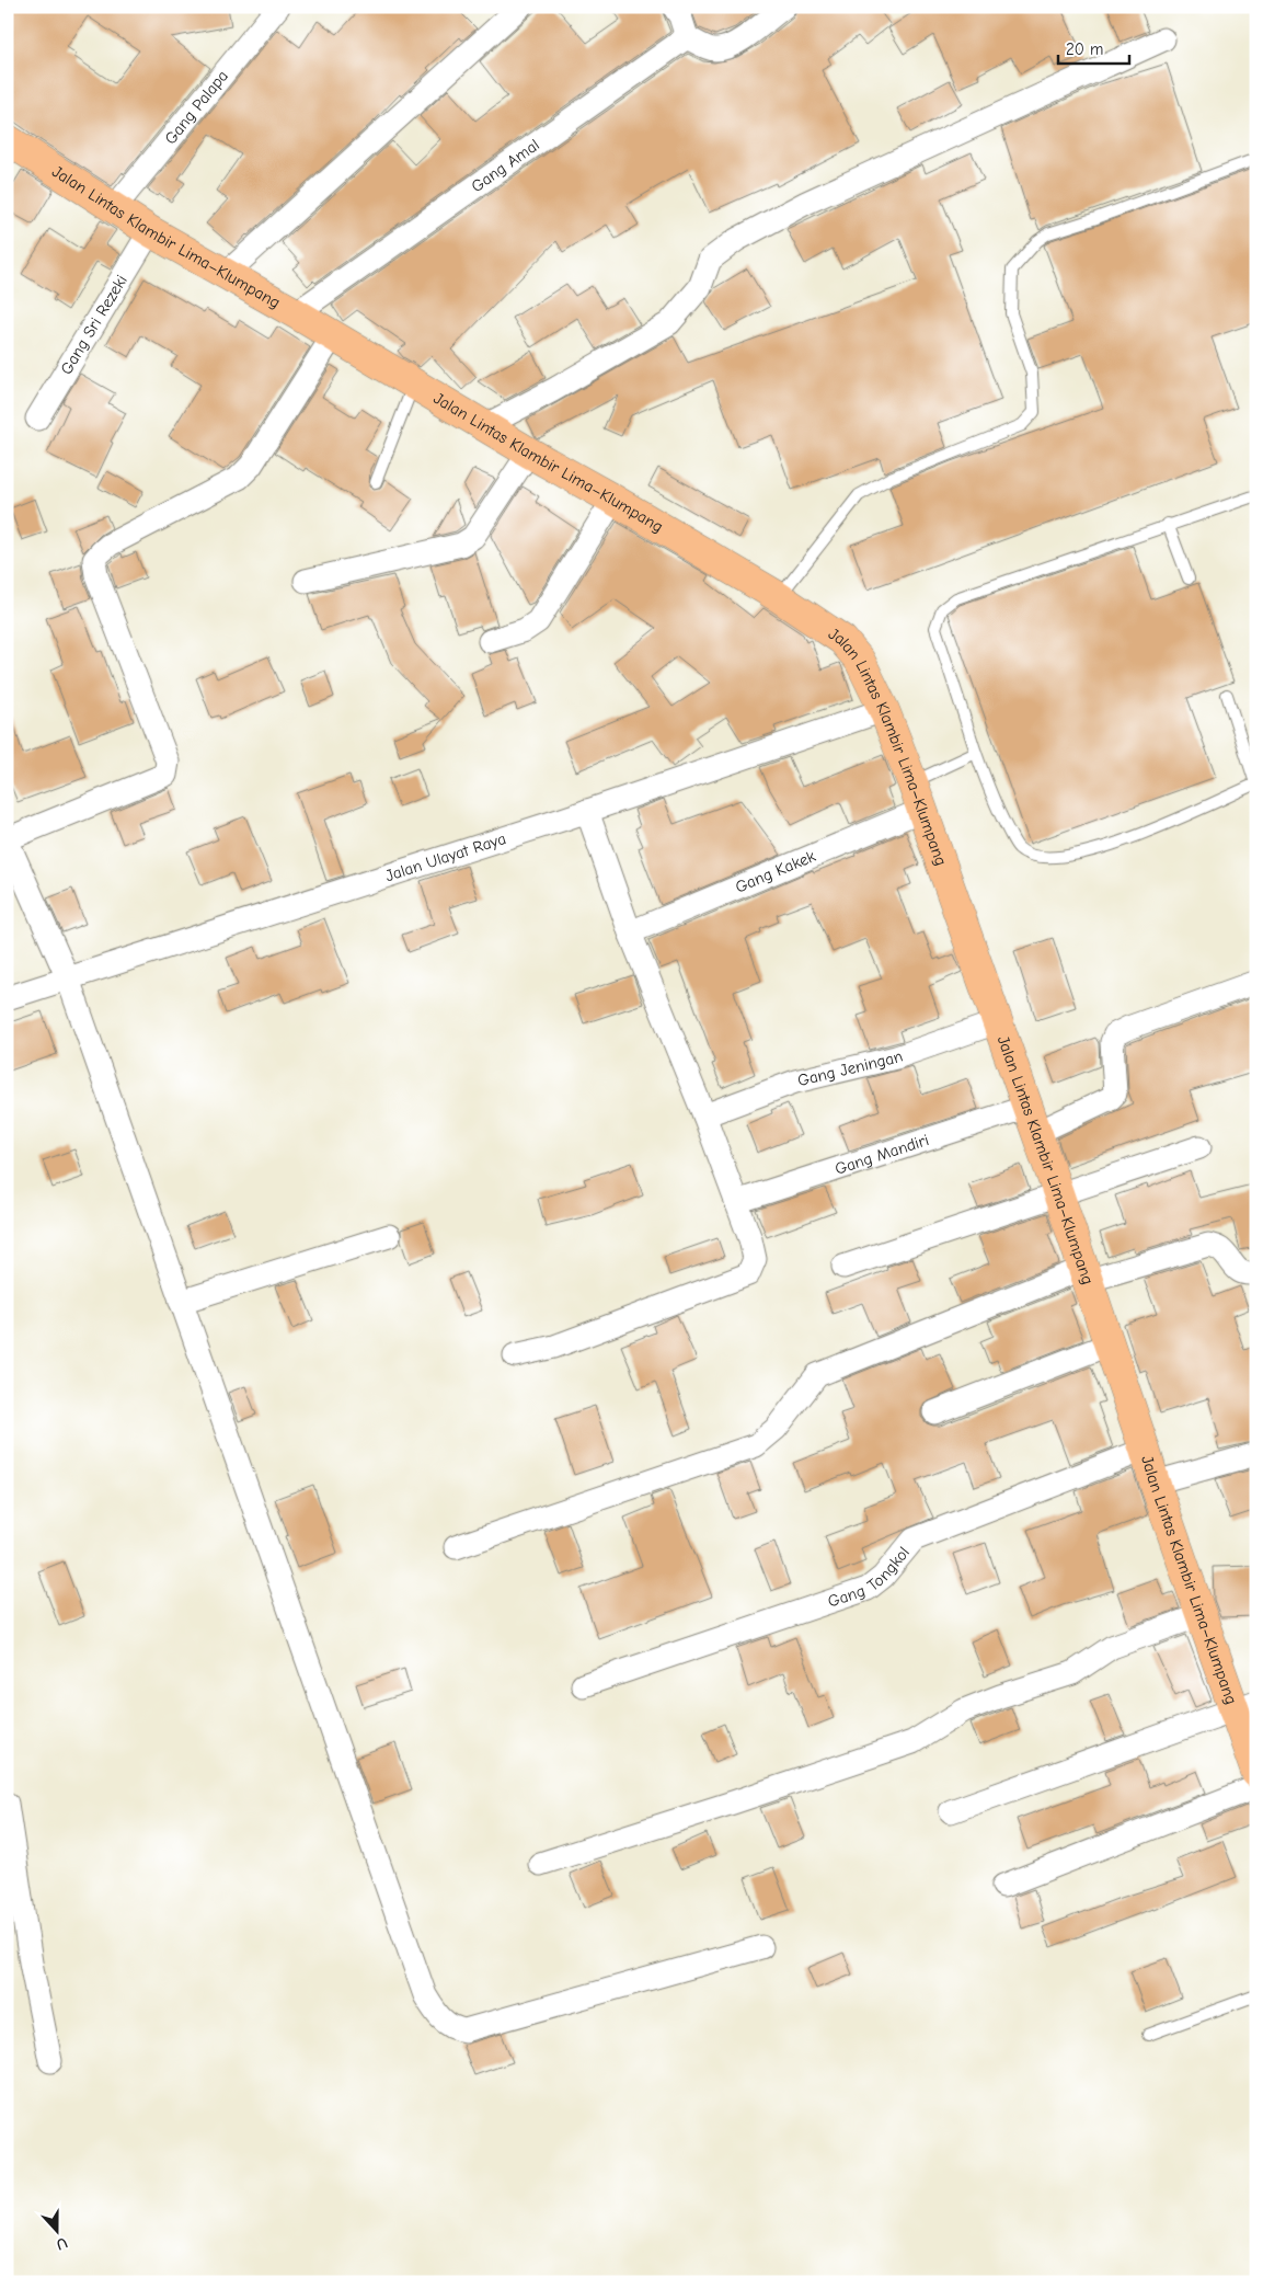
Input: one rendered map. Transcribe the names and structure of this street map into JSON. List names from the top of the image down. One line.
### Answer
{"streets":{"main road":["Jalan Lintas Klambir Lima–Klumpang"],"street":["Gang Palapa","Gang Amal","Gang Sri Rezeki","Jalan Ulayat Raya","Gang Kakek","Gang Jeningan","Gang Mandiri","Gang Tongkol"]},"crossings":[["Gang Palapa","Jalan Lintas Klambir Lima–Klumpang"],["Gang Amal","Jalan Lintas Klambir Lima–Klumpang"],["Jalan Lintas Klambir Lima–Klumpang","Gang Sri Rezeki"],["Jalan Lintas Klambir Lima–Klumpang","Jalan Ulayat Raya"],["Jalan Lintas Klambir Lima–Klumpang","Gang Kakek"],["Jalan Lintas Klambir Lima–Klumpang","Gang Jeningan"],["Jalan Lintas Klambir Lima–Klumpang","Gang Mandiri"],["Jalan Lintas Klambir Lima–Klumpang","Gang Tongkol"]],"scale_bar":"20 m","north":"bottom"}
